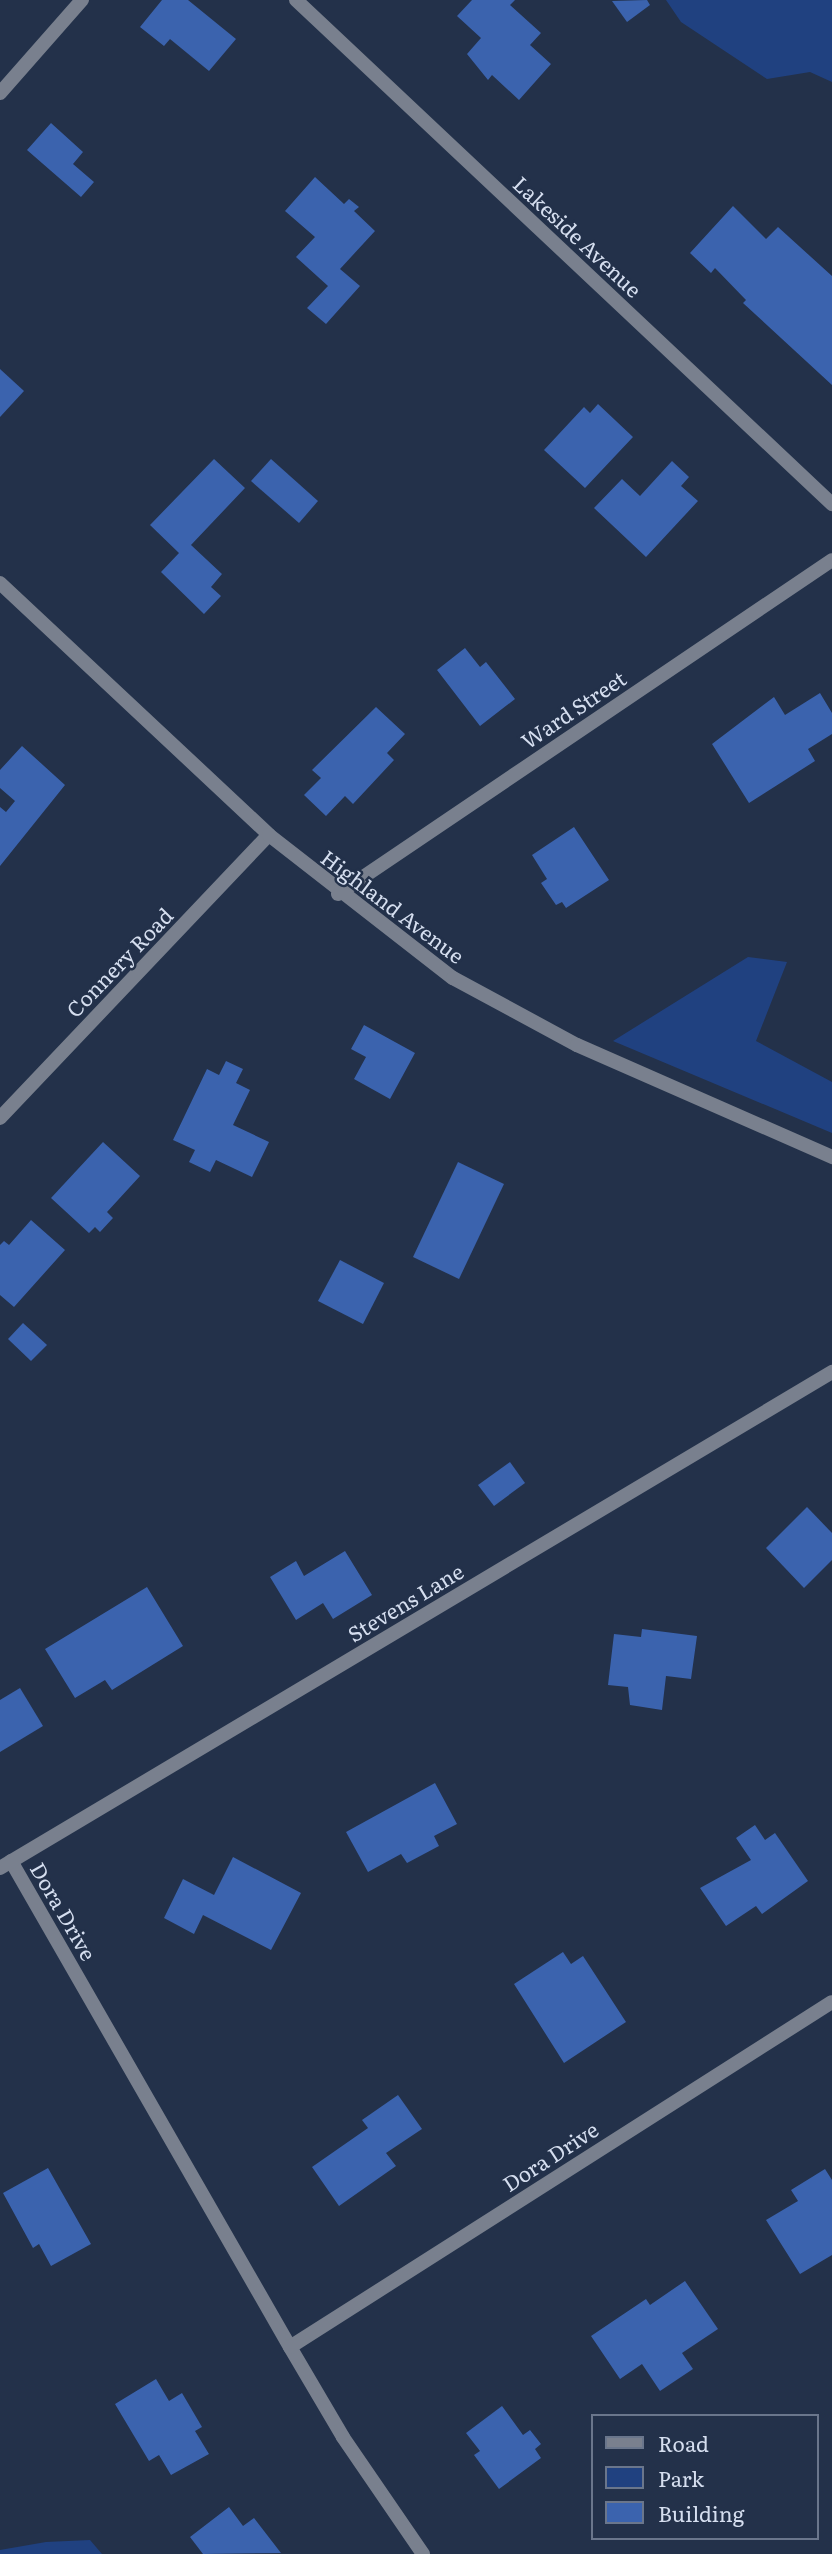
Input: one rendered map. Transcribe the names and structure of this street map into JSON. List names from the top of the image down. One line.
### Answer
{"streets":{"street":["Lakeside Avenue","Ward Street","Highland Avenue","Connery Road","Stevens Lane","Dora Drive"]},"crossings":[["Ward Street","Highland Avenue"],["Highland Avenue","Connery Road"],["Stevens Lane","Dora Drive"]],"legend":["Road","Park","Building"]}
